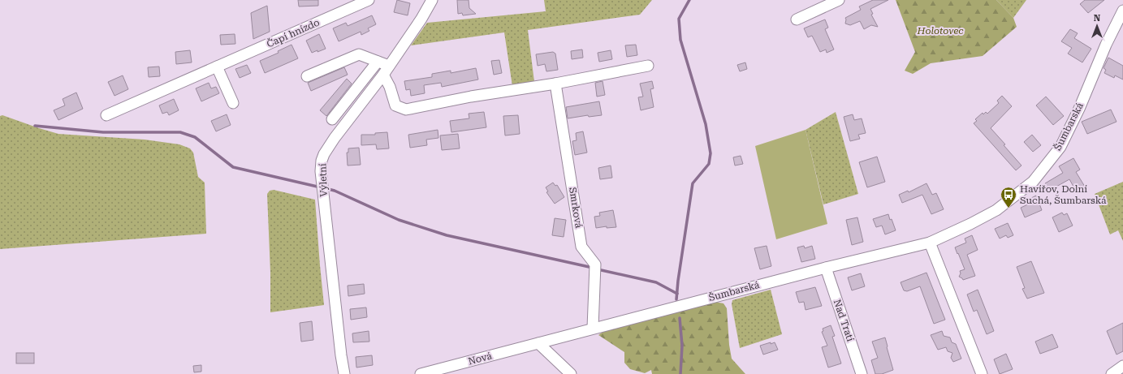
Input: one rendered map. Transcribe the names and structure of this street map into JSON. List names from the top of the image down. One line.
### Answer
{"streets":{"street":["Čapí hnízdo","Šumbarská","Výletní","Smrková","Nad Tratí","Nová"]},"crossings":[["Šumbarská","Smrková"],["Šumbarská","Nad Tratí"],["Šumbarská","Nová"]],"parks":["Holotovec"],"places":{"bus stop":["Havířov, Dolní Suchá, Šumbarská"]},"north":"top"}
